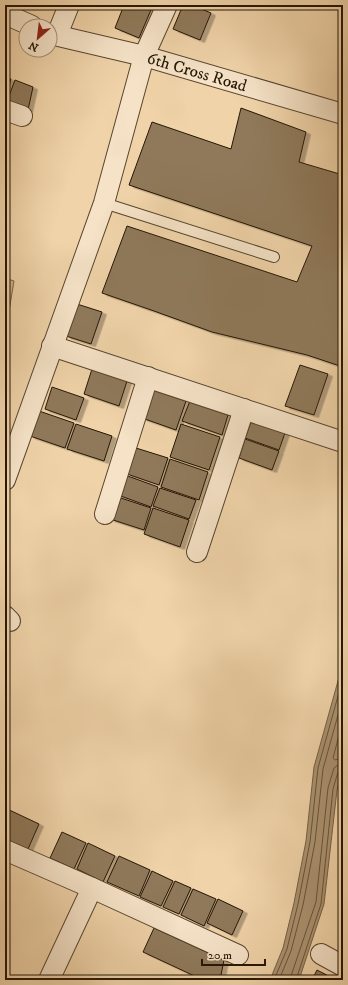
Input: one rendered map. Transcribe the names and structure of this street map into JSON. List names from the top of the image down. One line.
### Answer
{"streets":{"street":["6th Cross Road"]},"scale_bar":"20 m","north":"bottom left"}
